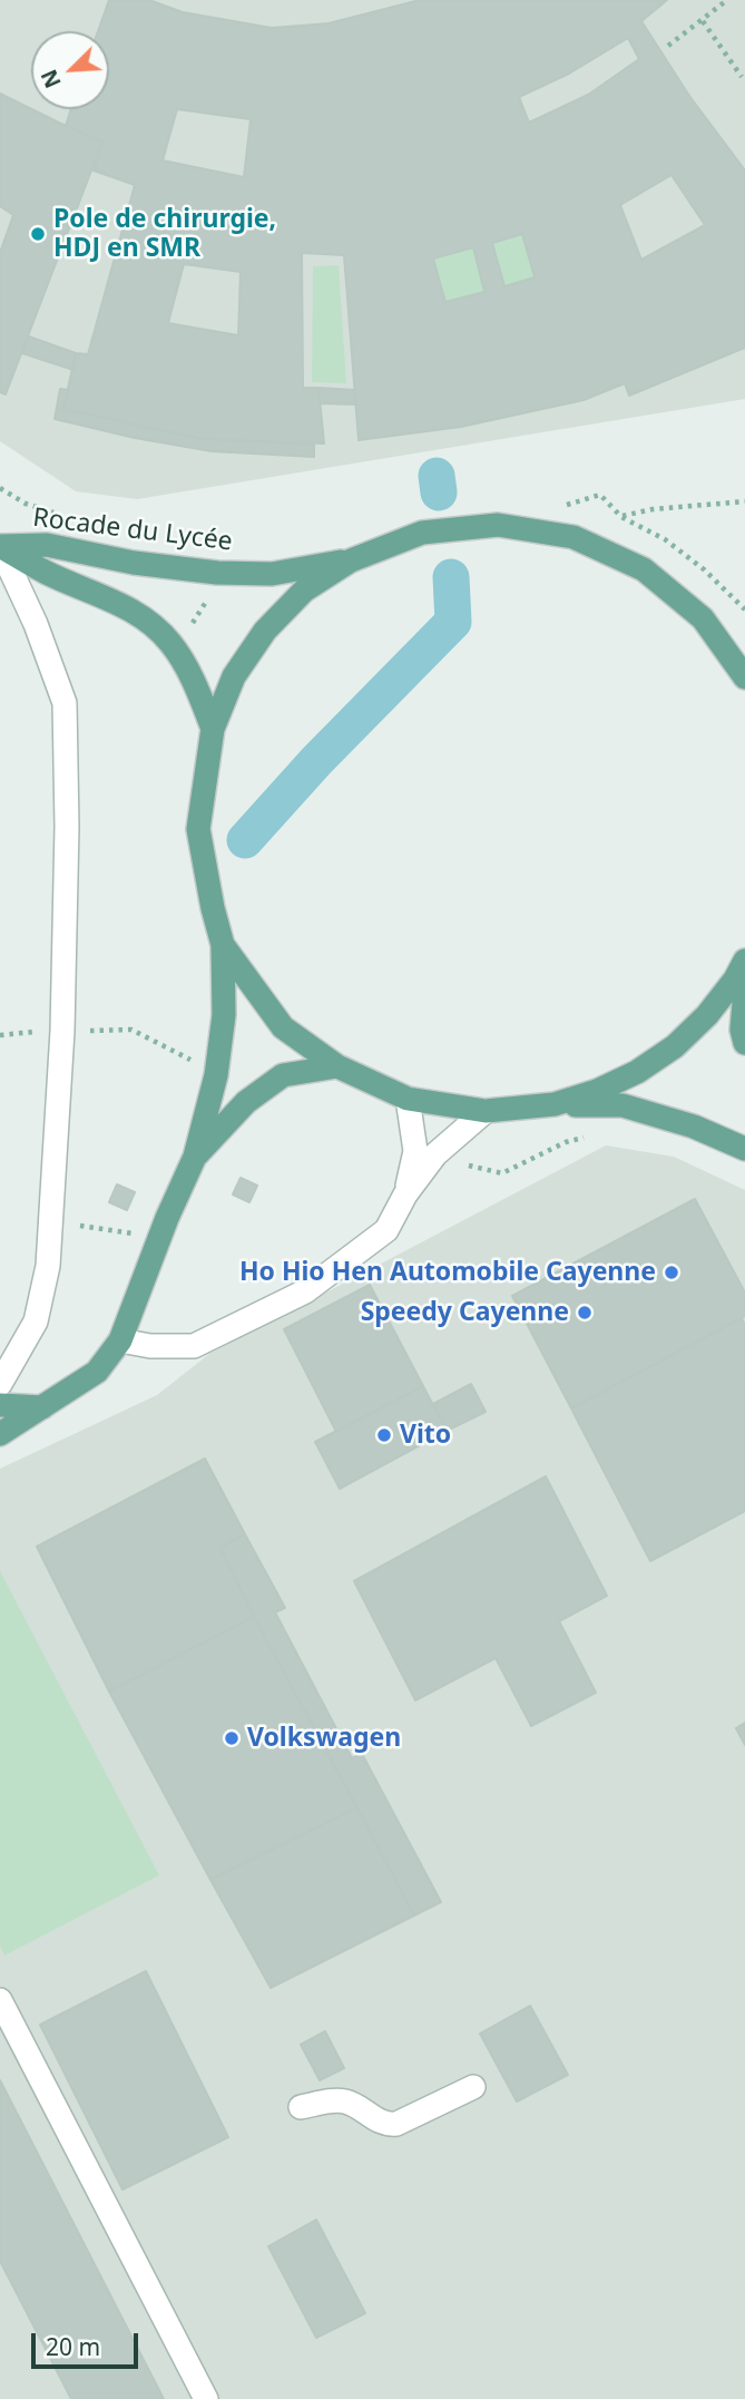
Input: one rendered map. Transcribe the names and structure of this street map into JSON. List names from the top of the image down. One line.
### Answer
{"streets":{"main road":["Rocade du Lycée"]},"places":["Pole de chirurgie, HDJ en SMR","Ho Hio Hen Automobile Cayenne","Speedy Cayenne","Vito","Volkswagen"],"scale_bar":"20 m","north":"bottom left"}
